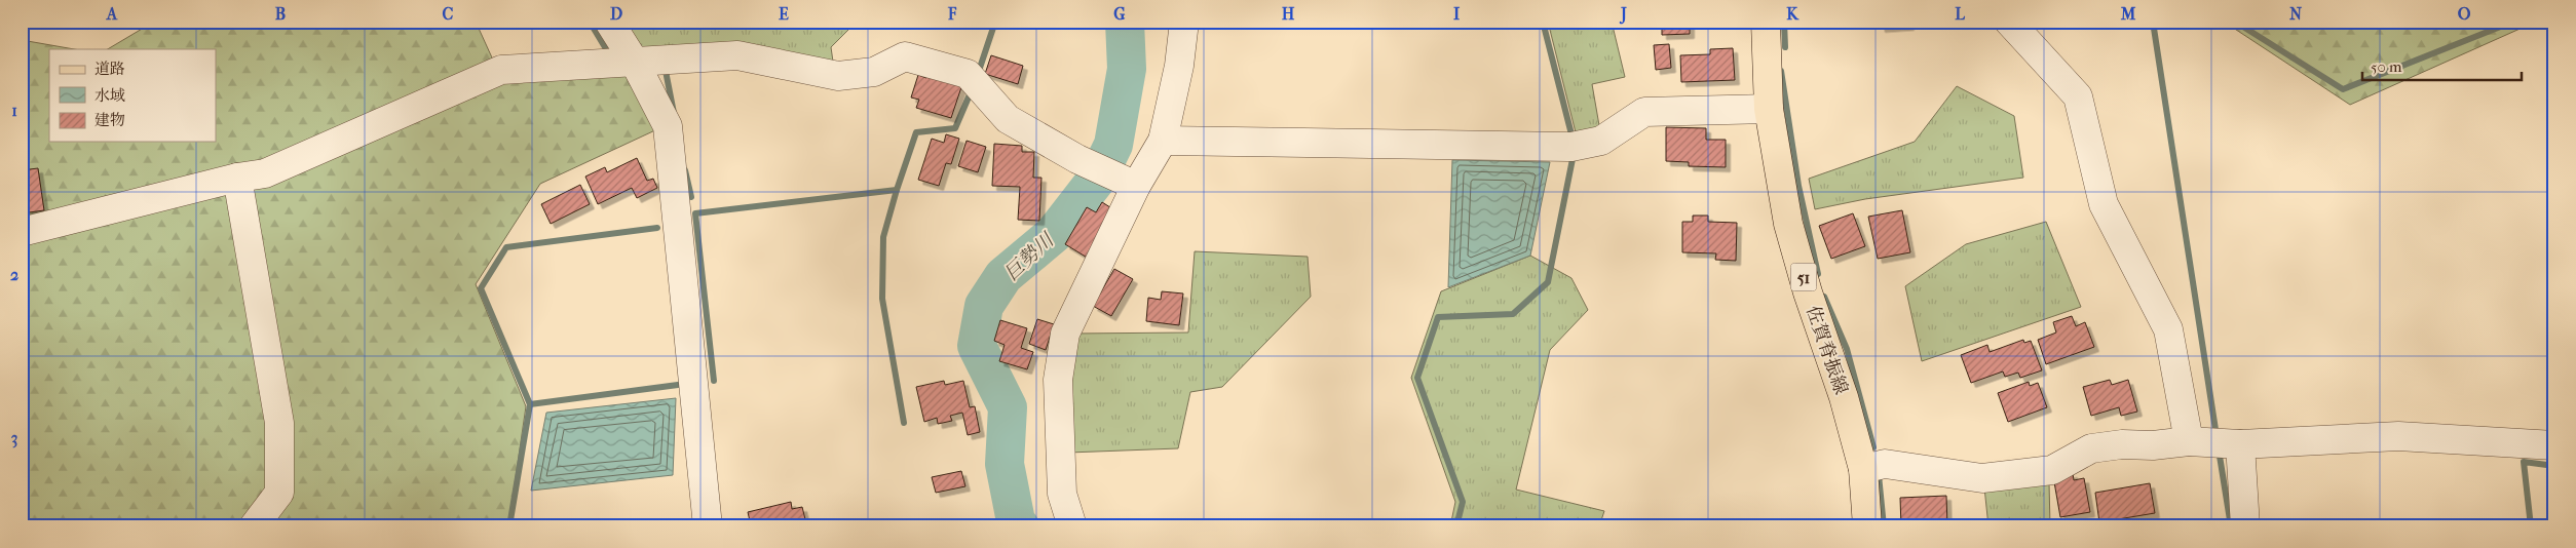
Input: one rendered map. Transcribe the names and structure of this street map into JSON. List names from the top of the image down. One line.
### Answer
{"streets":{"main road":["51","佐賀脊振線"]},"water":["巨勢川"],"legend":["道路","水域","建物"],"scale_bar":"50 m","grid":{"columns":["A","B","C","D","E","F","G","H","I","J","K","L","M","N","O"],"rows":["1","2","3"]}}
